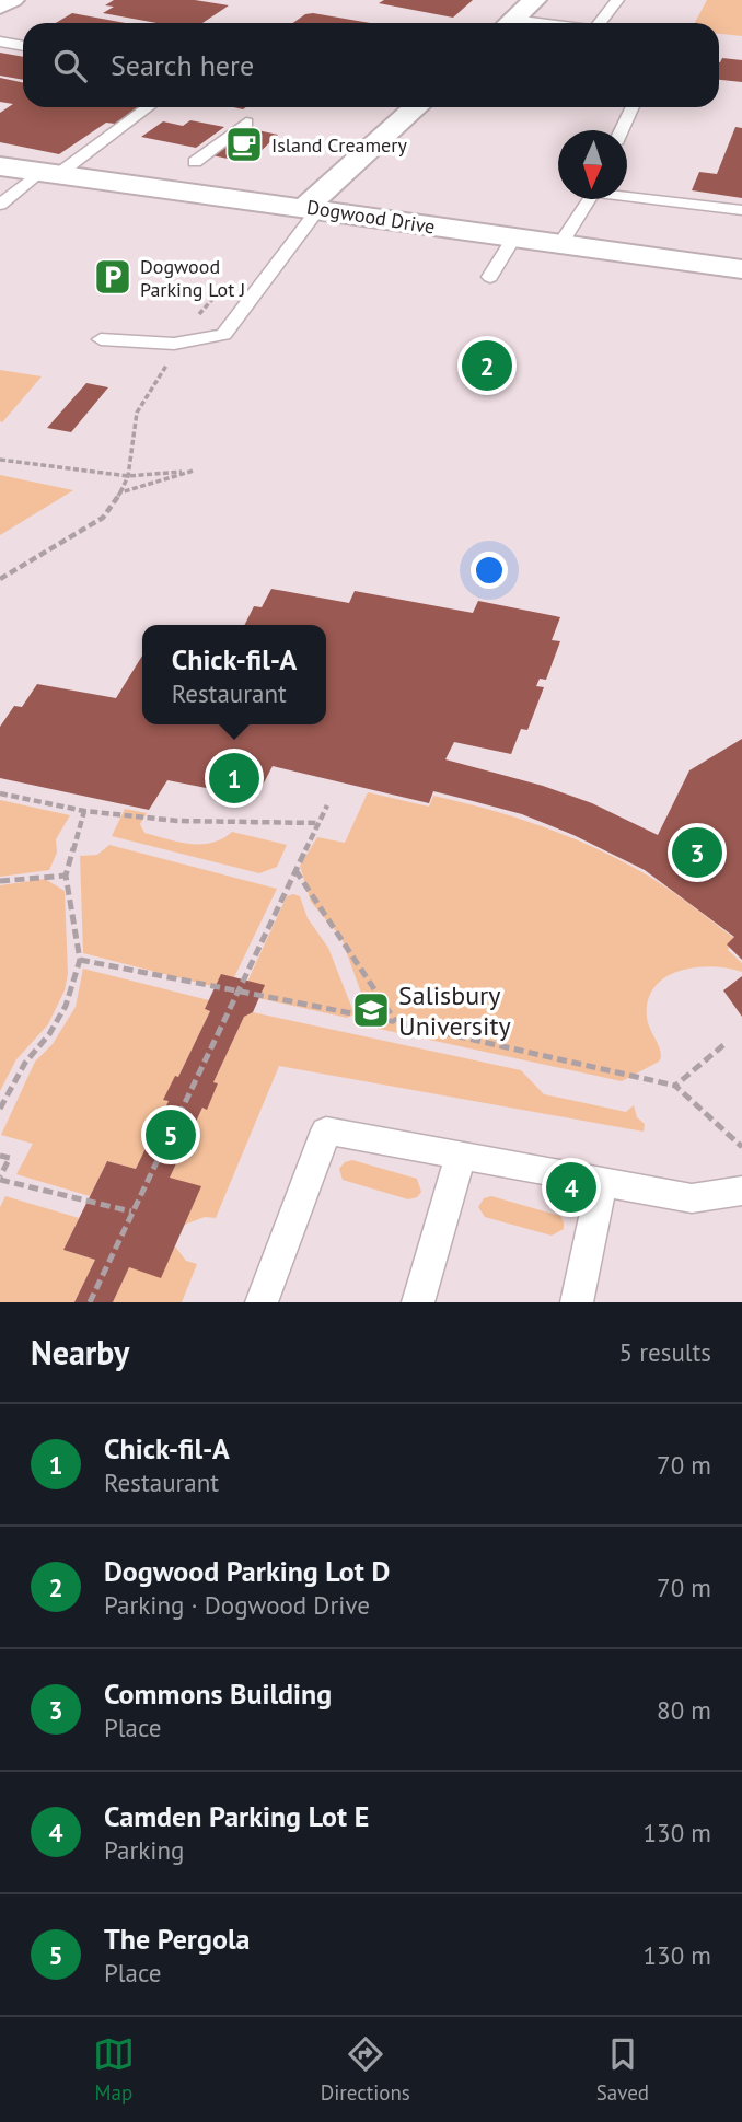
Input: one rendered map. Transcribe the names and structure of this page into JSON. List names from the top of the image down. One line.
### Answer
{"streets":{"street":["Dogwood Drive"]},"places":{"cafe":["Island Creamery"],"parking":["Dogwood Parking Lot J"],"school or university":["Salisbury University"]},"north":"bottom","page":{"search":"Search here","pins":["2","1","3","5","4"],"popup":["Chick-fil-A","Restaurant"],"heading":["Nearby","5 results"],"list":[{"mark":"1","name":"Chick-fil-A","note":"Restaurant","value":"70 m"},{"mark":"2","name":"Dogwood Parking Lot D","note":"Parking · Dogwood Drive","value":"70 m"},{"mark":"3","name":"Commons Building","note":"Place","value":"80 m"},{"mark":"4","name":"Camden Parking Lot E","note":"Parking","value":"130 m"},{"mark":"5","name":"The Pergola","note":"Place","value":"130 m"}],"nav":["Map","Directions","Saved"]}}
